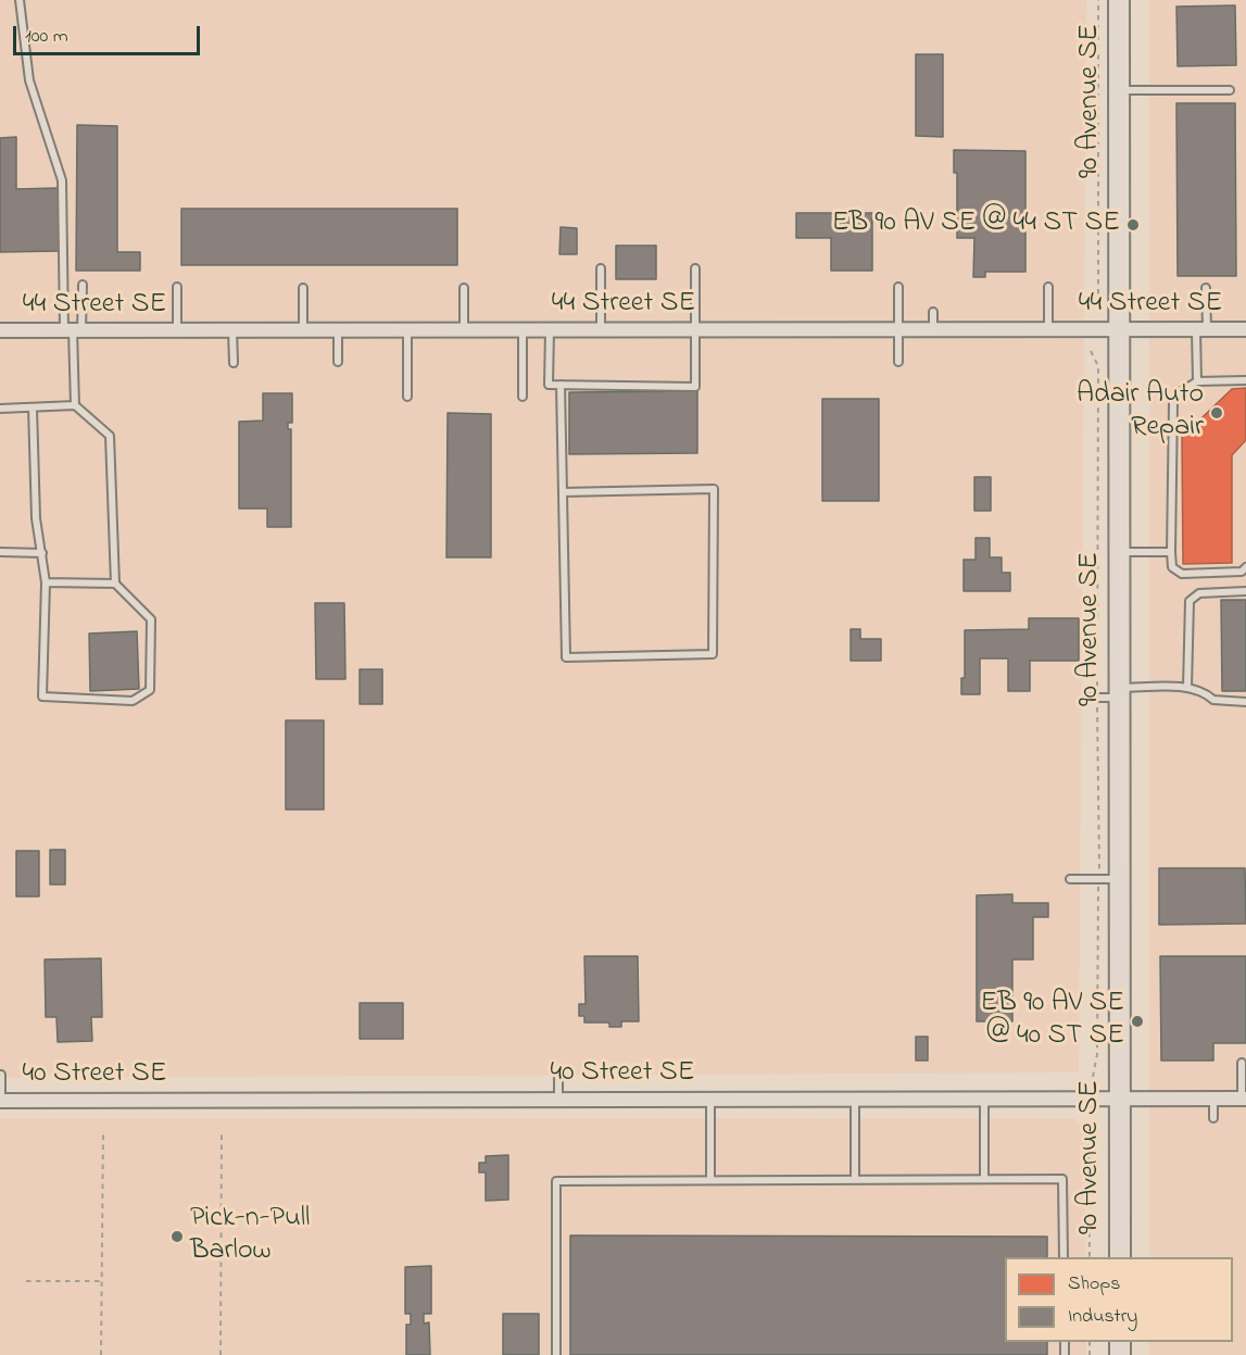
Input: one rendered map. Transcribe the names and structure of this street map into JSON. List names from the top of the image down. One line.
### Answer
{"streets":{"street":["90 Avenue SE","44 Street SE","40 Street SE"]},"crossings":[["90 Avenue SE","44 Street SE"],["90 Avenue SE","40 Street SE"]],"places":["EB 90 AV SE @ 44 ST SE","Adair Auto Repair","EB 90 AV SE @ 40 ST SE","Pick-n-Pull Barlow"],"legend":["Shops","Industry"],"scale_bar":"100 m"}
